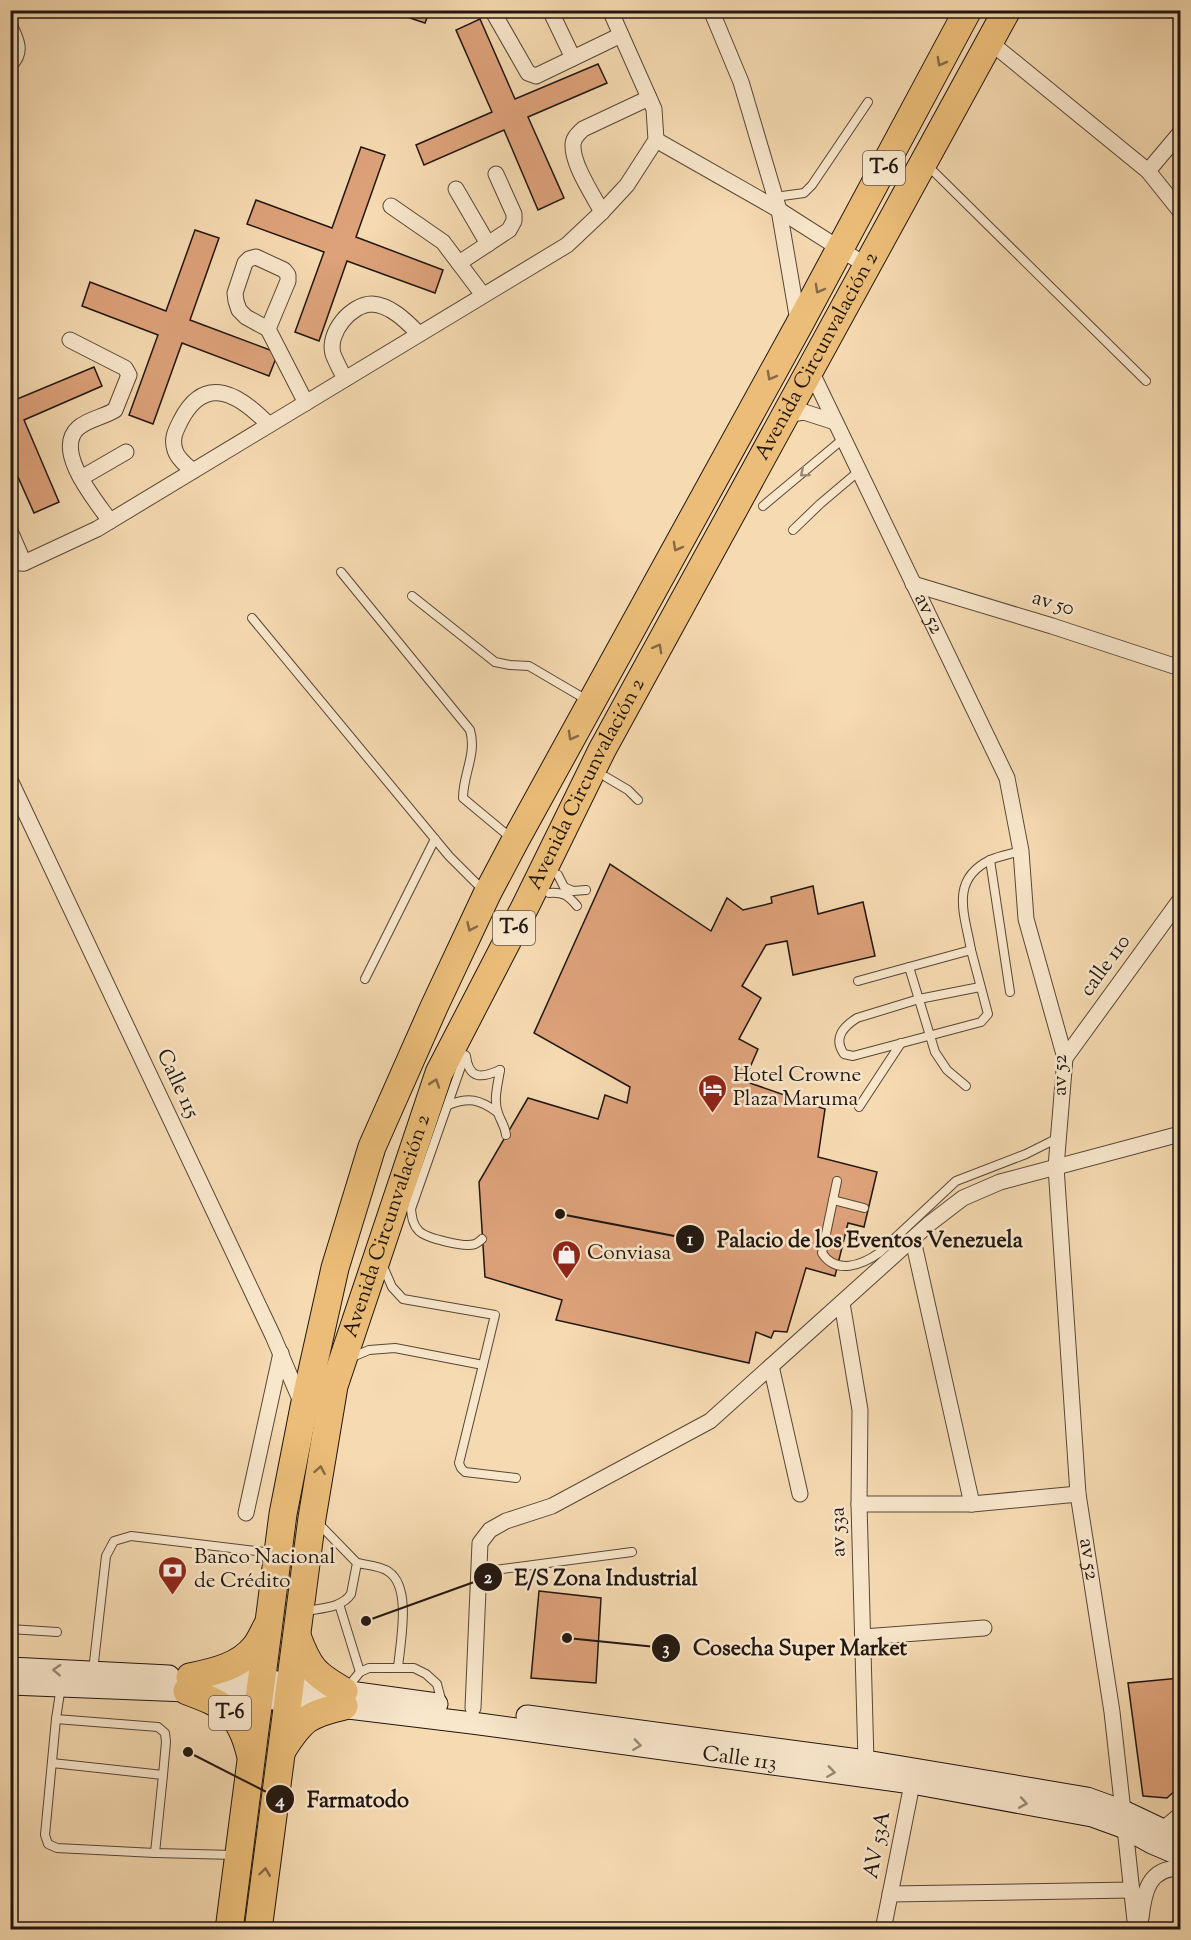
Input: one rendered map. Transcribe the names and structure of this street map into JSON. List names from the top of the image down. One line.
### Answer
{"streets":{"highway":["T-6","Avenida Circunvalación 2"],"street":["av 50","av 52","calle 110","Calle 115","av 53a","Calle 113","AV 53A"]},"crossings":[["T-6","Avenida Circunvalación 2"],["T-6","Calle 113"],["Avenida Circunvalación 2","av 52"],["Avenida Circunvalación 2","Calle 115"],["Avenida Circunvalación 2","Calle 113"],["av 50","av 52"],["av 52","calle 110"],["av 52","Calle 113"],["av 53a","Calle 113"],["Calle 113","AV 53A"]],"places":{"hotel":["Hotel Crowne Plaza Maruma"],"other":["Palacio de los Eventos Venezuela","E/S Zona Industrial","Cosecha Super Market","Farmatodo"],"shop":["Conviasa"],"bank":["Banco Nacional de Crédito"]}}
